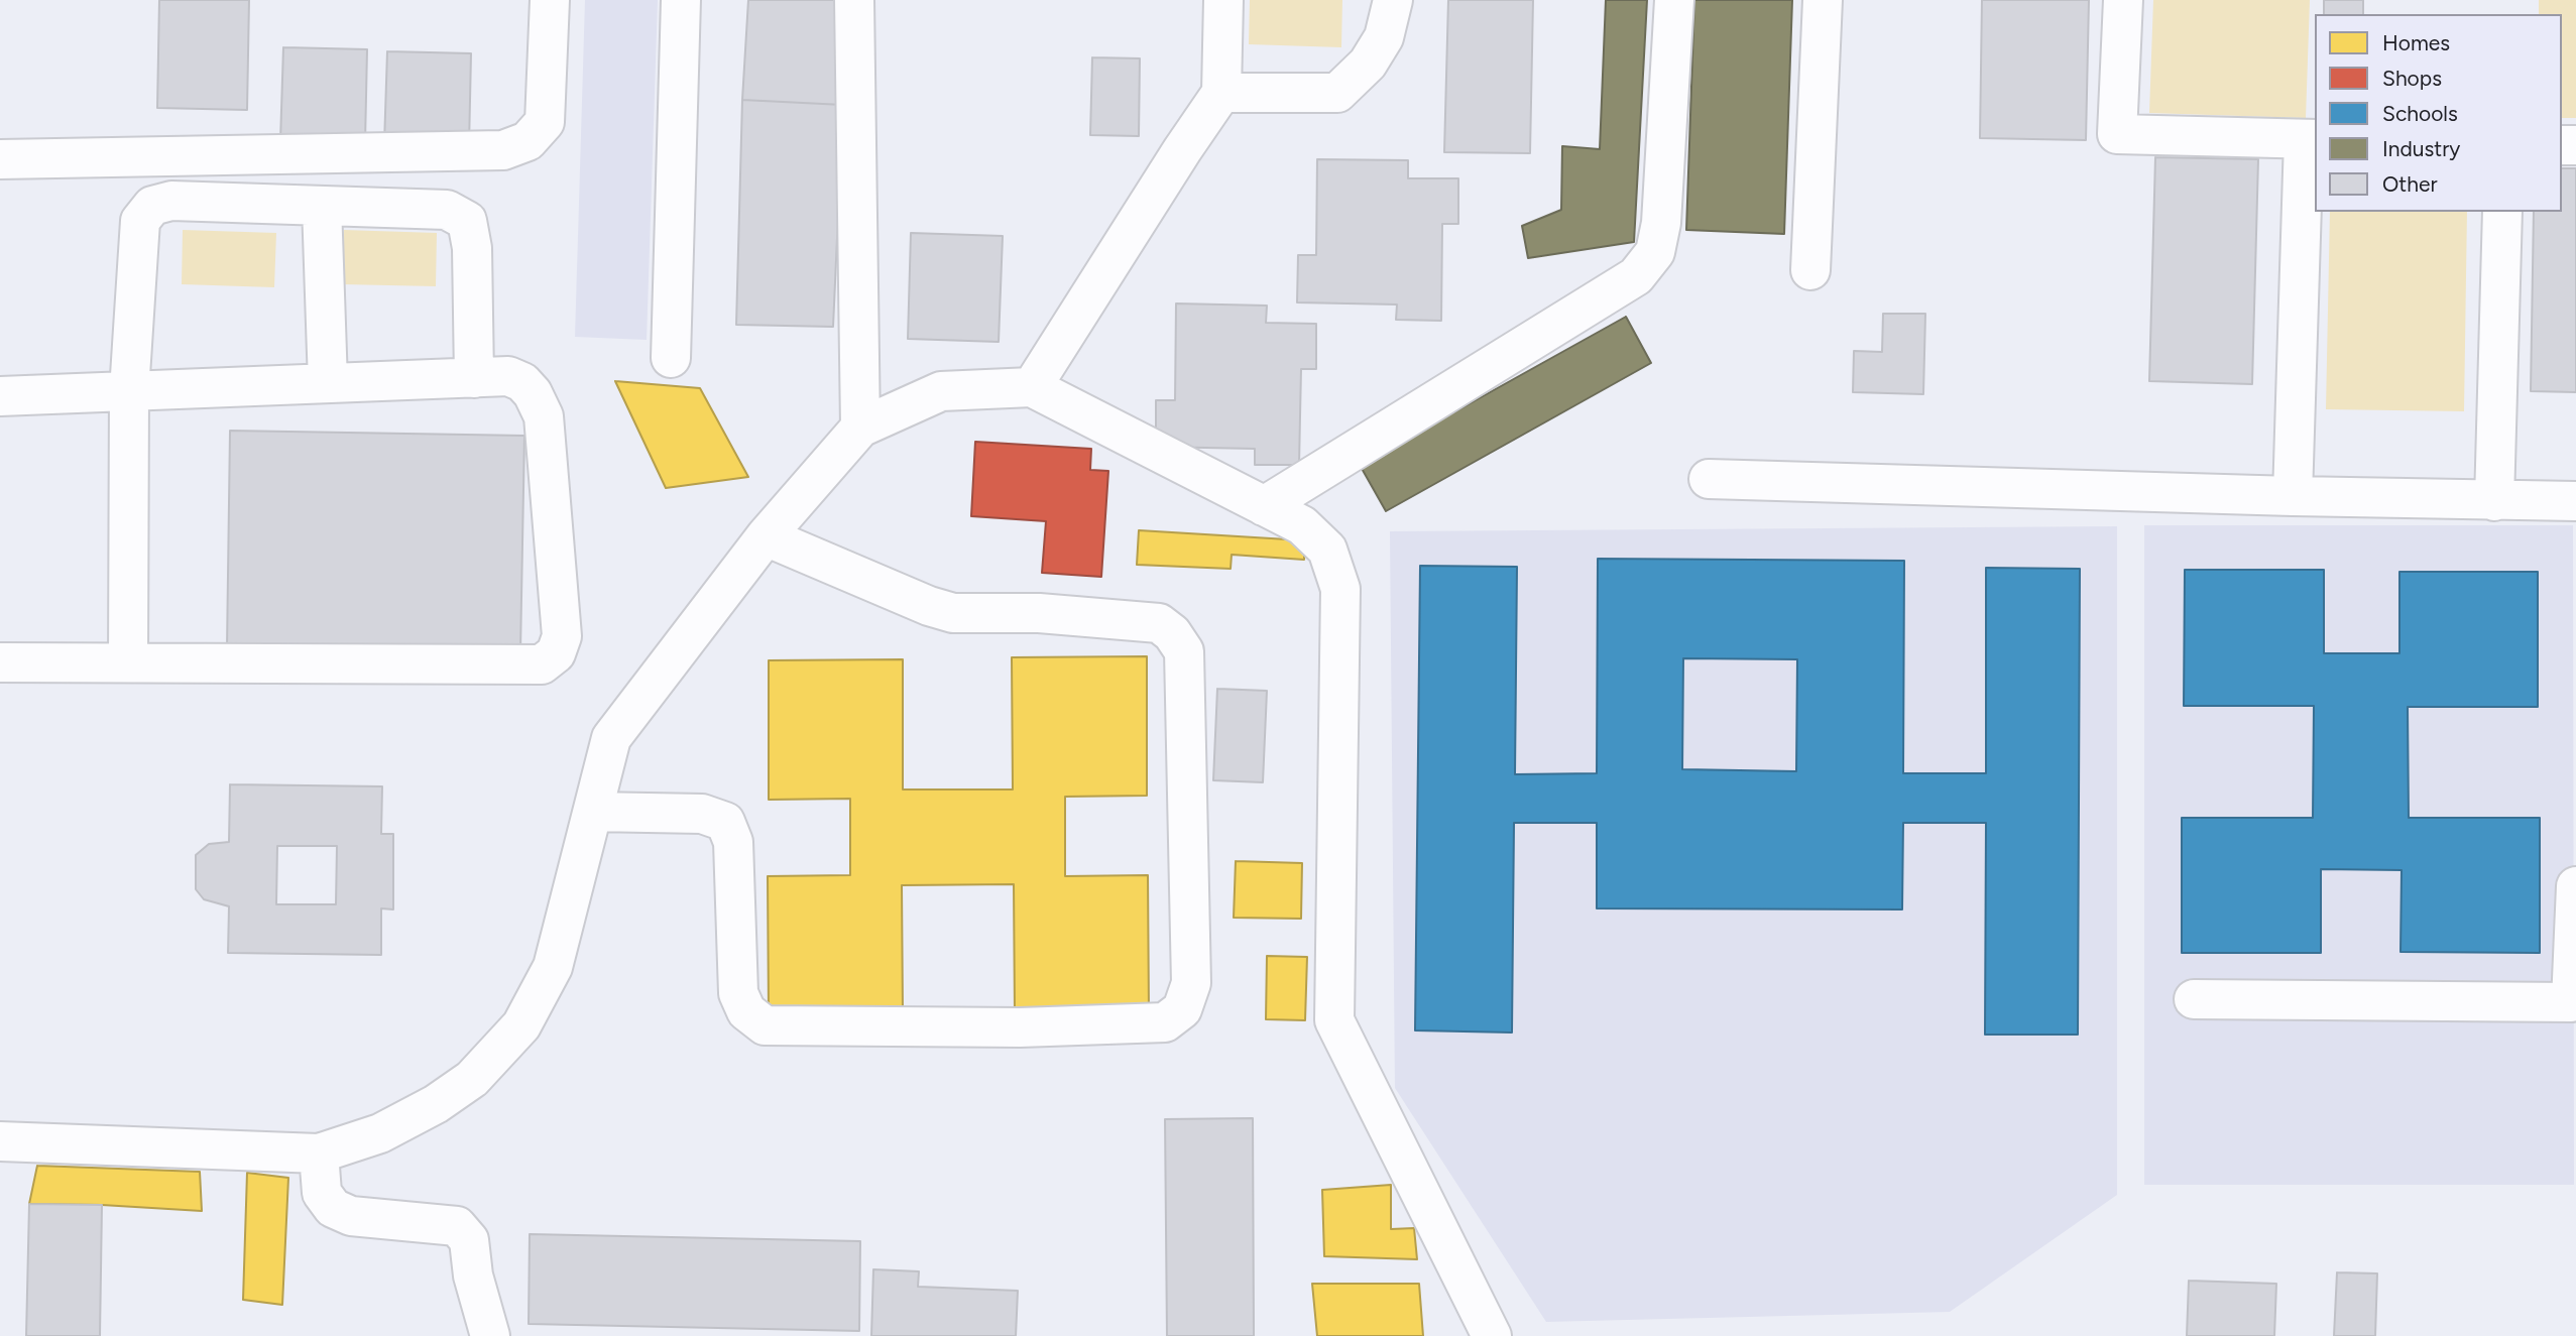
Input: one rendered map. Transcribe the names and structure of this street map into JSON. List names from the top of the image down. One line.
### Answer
{"legend":["Homes","Shops","Schools","Industry","Other"]}
